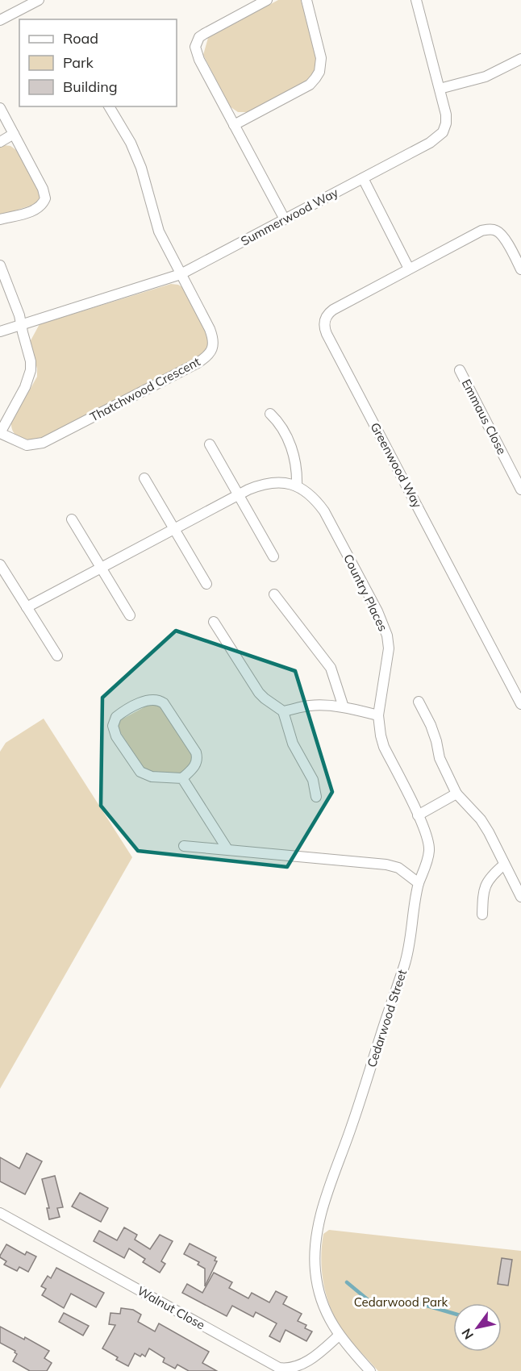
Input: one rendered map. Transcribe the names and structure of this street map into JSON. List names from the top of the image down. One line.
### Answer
{"streets":{"street":["Summerwood Way","Thatchwood Crescent","Emmaus Close","Greenwood Way","Country Places","Cedarwood Street","Walnut Close"]},"crossings":[["Summerwood Way","Thatchwood Crescent"],["Country Places","Cedarwood Street"],["Cedarwood Street","Walnut Close"]],"parks":["Cedarwood Park"],"legend":["Road","Park","Building"],"north":"bottom left"}
